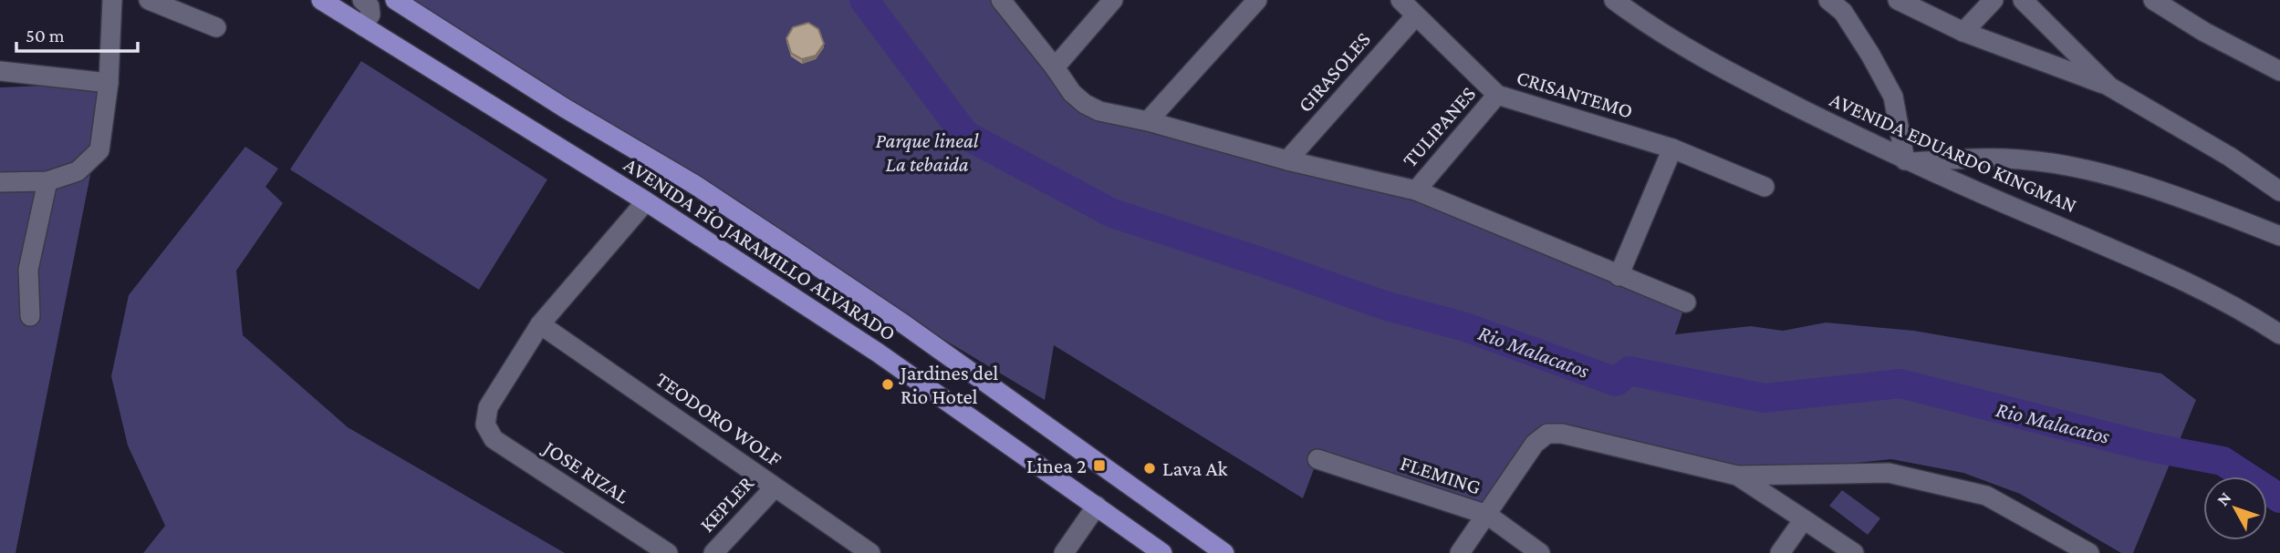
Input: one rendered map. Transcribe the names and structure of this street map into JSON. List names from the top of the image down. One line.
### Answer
{"streets":{"main road":["AVENIDA PÍO JARAMILLO ALVARADO"],"street":["GIRASOLES","CRISANTEMO","TULIPANES","AVENIDA EDUARDO KINGMAN","TEODORO WOLF","JOSE RIZAL","FLEMING","KEPLER"]},"crossings":[["GIRASOLES","CRISANTEMO"],["CRISANTEMO","TULIPANES"],["TEODORO WOLF","JOSE RIZAL"],["TEODORO WOLF","KEPLER"]],"water":["Rio Malacatos"],"parks":["Parque lineal La tebaida"],"places":{"other":["Jardines del Rio Hotel","Lava Ak"],"transit":["Linea 2"]},"scale_bar":"50 m","north":"top left"}
